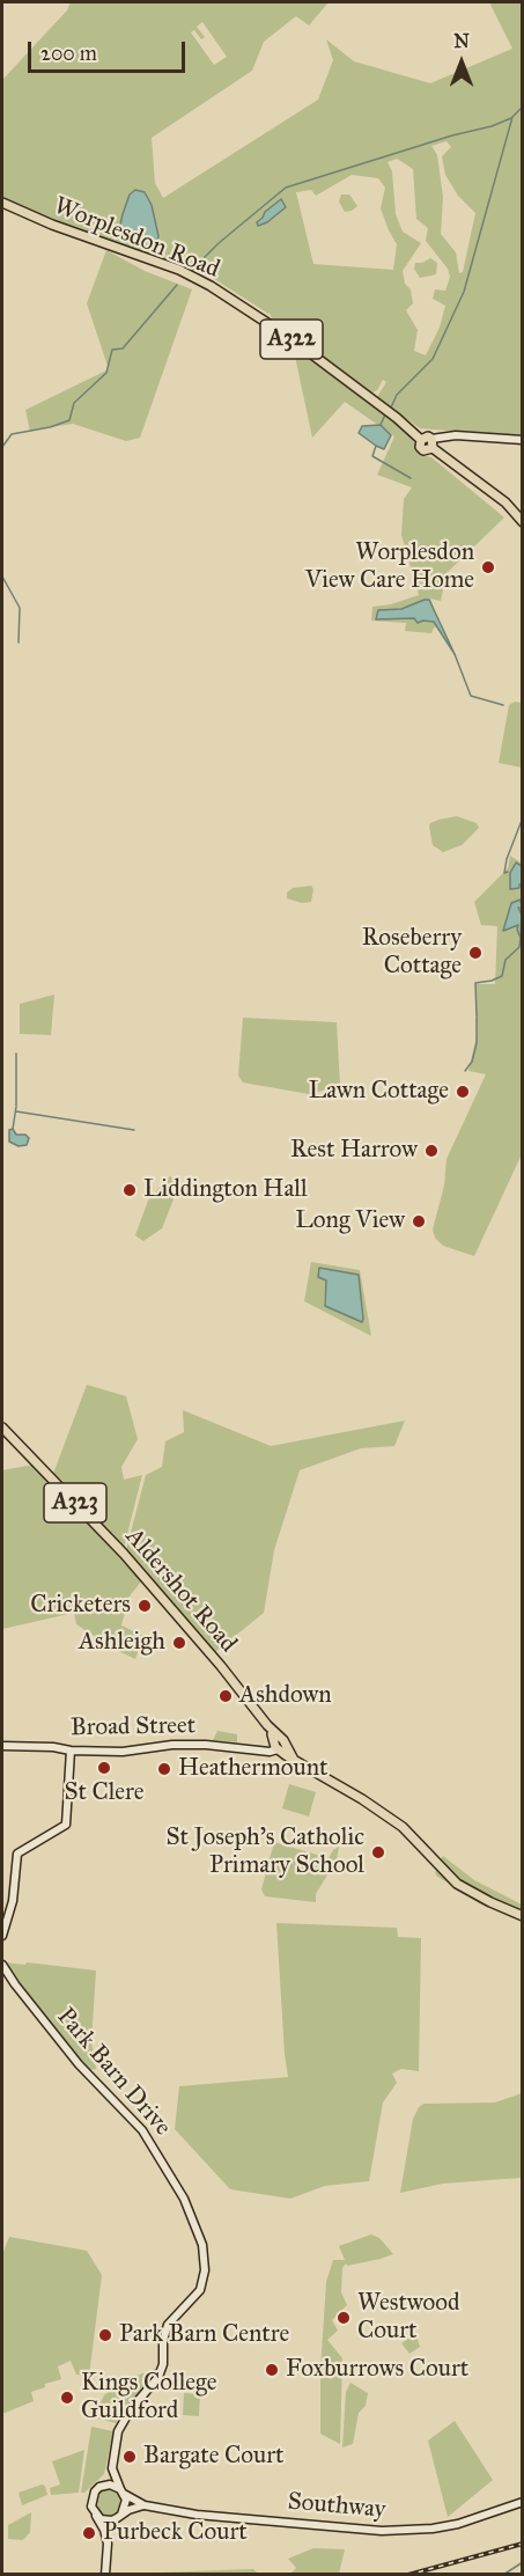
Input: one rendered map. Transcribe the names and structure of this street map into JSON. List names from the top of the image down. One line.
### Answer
{"streets":{"main road":["Worplesdon Road","A322","A323","Aldershot Road"],"street":["Broad Street","Park Barn Drive","Southway"]},"crossings":[["Aldershot Road","Broad Street"]],"places":["Worplesdon View Care Home","Roseberry Cottage","Lawn Cottage","Rest Harrow","Liddington Hall","Long View","Cricketers","Ashleigh","Ashdown","St Clere","Heathermount","St Joseph's Catholic Primary School","Westwood Court","Park Barn Centre","Foxburrows Court","Kings College Guildford","Bargate Court","Purbeck Court"],"scale_bar":"200 m","north":"top"}
